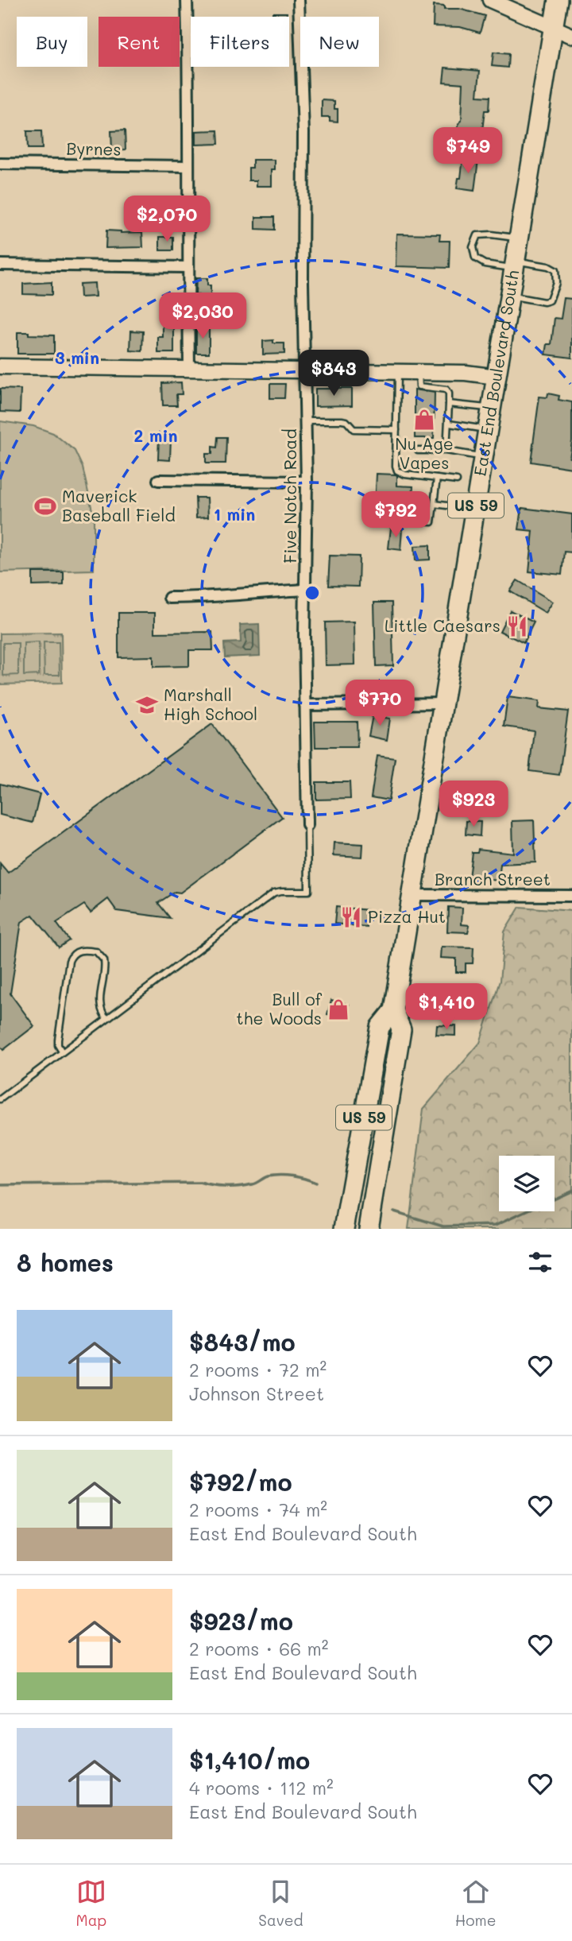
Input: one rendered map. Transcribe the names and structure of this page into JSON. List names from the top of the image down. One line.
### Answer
{"streets":{"highway":["East End Boulevard South","US 59"],"street":["Byrnes","Five Notch Road","Branch Street"]},"crossings":[["East End Boulevard South","Branch Street"]],"places":{"shop":["Nu Age Vapes","Bull of the Woods"],"sports":["Maverick Baseball Field"],"restaurant":["Little Caesars","Pizza Hut"],"school or university":["Marshall High School"]},"page":{"chip":["Buy","Rent","Filters","New"],"price":["$749","$2,070","$2,030","$843","$792","$770","$923","$1,410"],"heading":"8 homes","list":[{"name":"$843/mo","note":"2 rooms · 72 m² · Johnson Street"},{"name":"$792/mo","note":"2 rooms · 74 m² · East End Boulevard South"},{"name":"$923/mo","note":"2 rooms · 66 m² · East End Boulevard South"},{"name":"$1,410/mo","note":"4 rooms · 112 m² · East End Boulevard South"}],"tabs":["Map","Saved","Home"]},"rings":["3 min","2 min","1 min"]}
